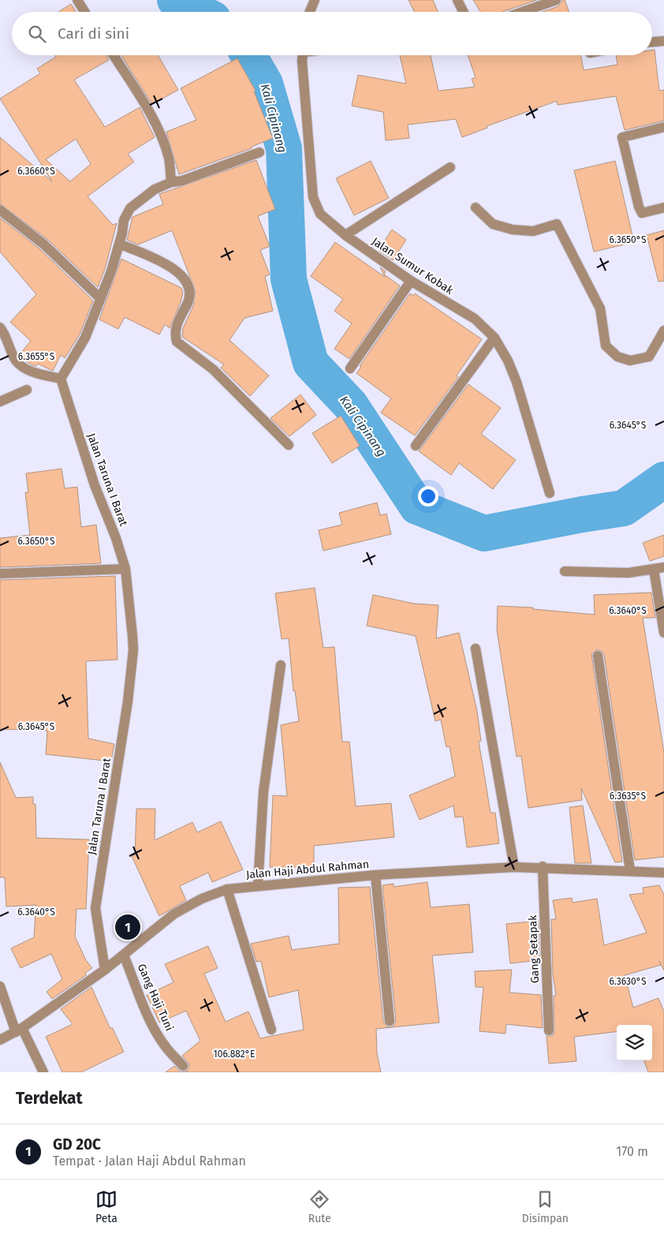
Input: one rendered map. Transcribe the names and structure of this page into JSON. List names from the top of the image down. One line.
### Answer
{"streets":{"street":["Jalan Sumur Kobak","Jalan Taruna I Barat","Jalan Haji Abdul Rahman","Gang Setapak","Gang Haji Tuni"]},"crossings":[["Jalan Taruna I Barat","Jalan Haji Abdul Rahman"],["Jalan Haji Abdul Rahman","Gang Setapak"],["Jalan Haji Abdul Rahman","Gang Haji Tuni"]],"water":["Kali Cipinang"],"page":{"search":"Cari di sini","pins":"1","heading":"Terdekat","list":[{"mark":"1","name":"GD 20C","note":"Tempat · Jalan Haji Abdul Rahman","value":"170 m"}],"nav":["Peta","Rute","Disimpan"]},"coordinates":["6.3660°S","6.3650°S","6.3655°S","6.3645°S","6.3640°S","6.3635°S","6.3630°S","106.882°E"]}
